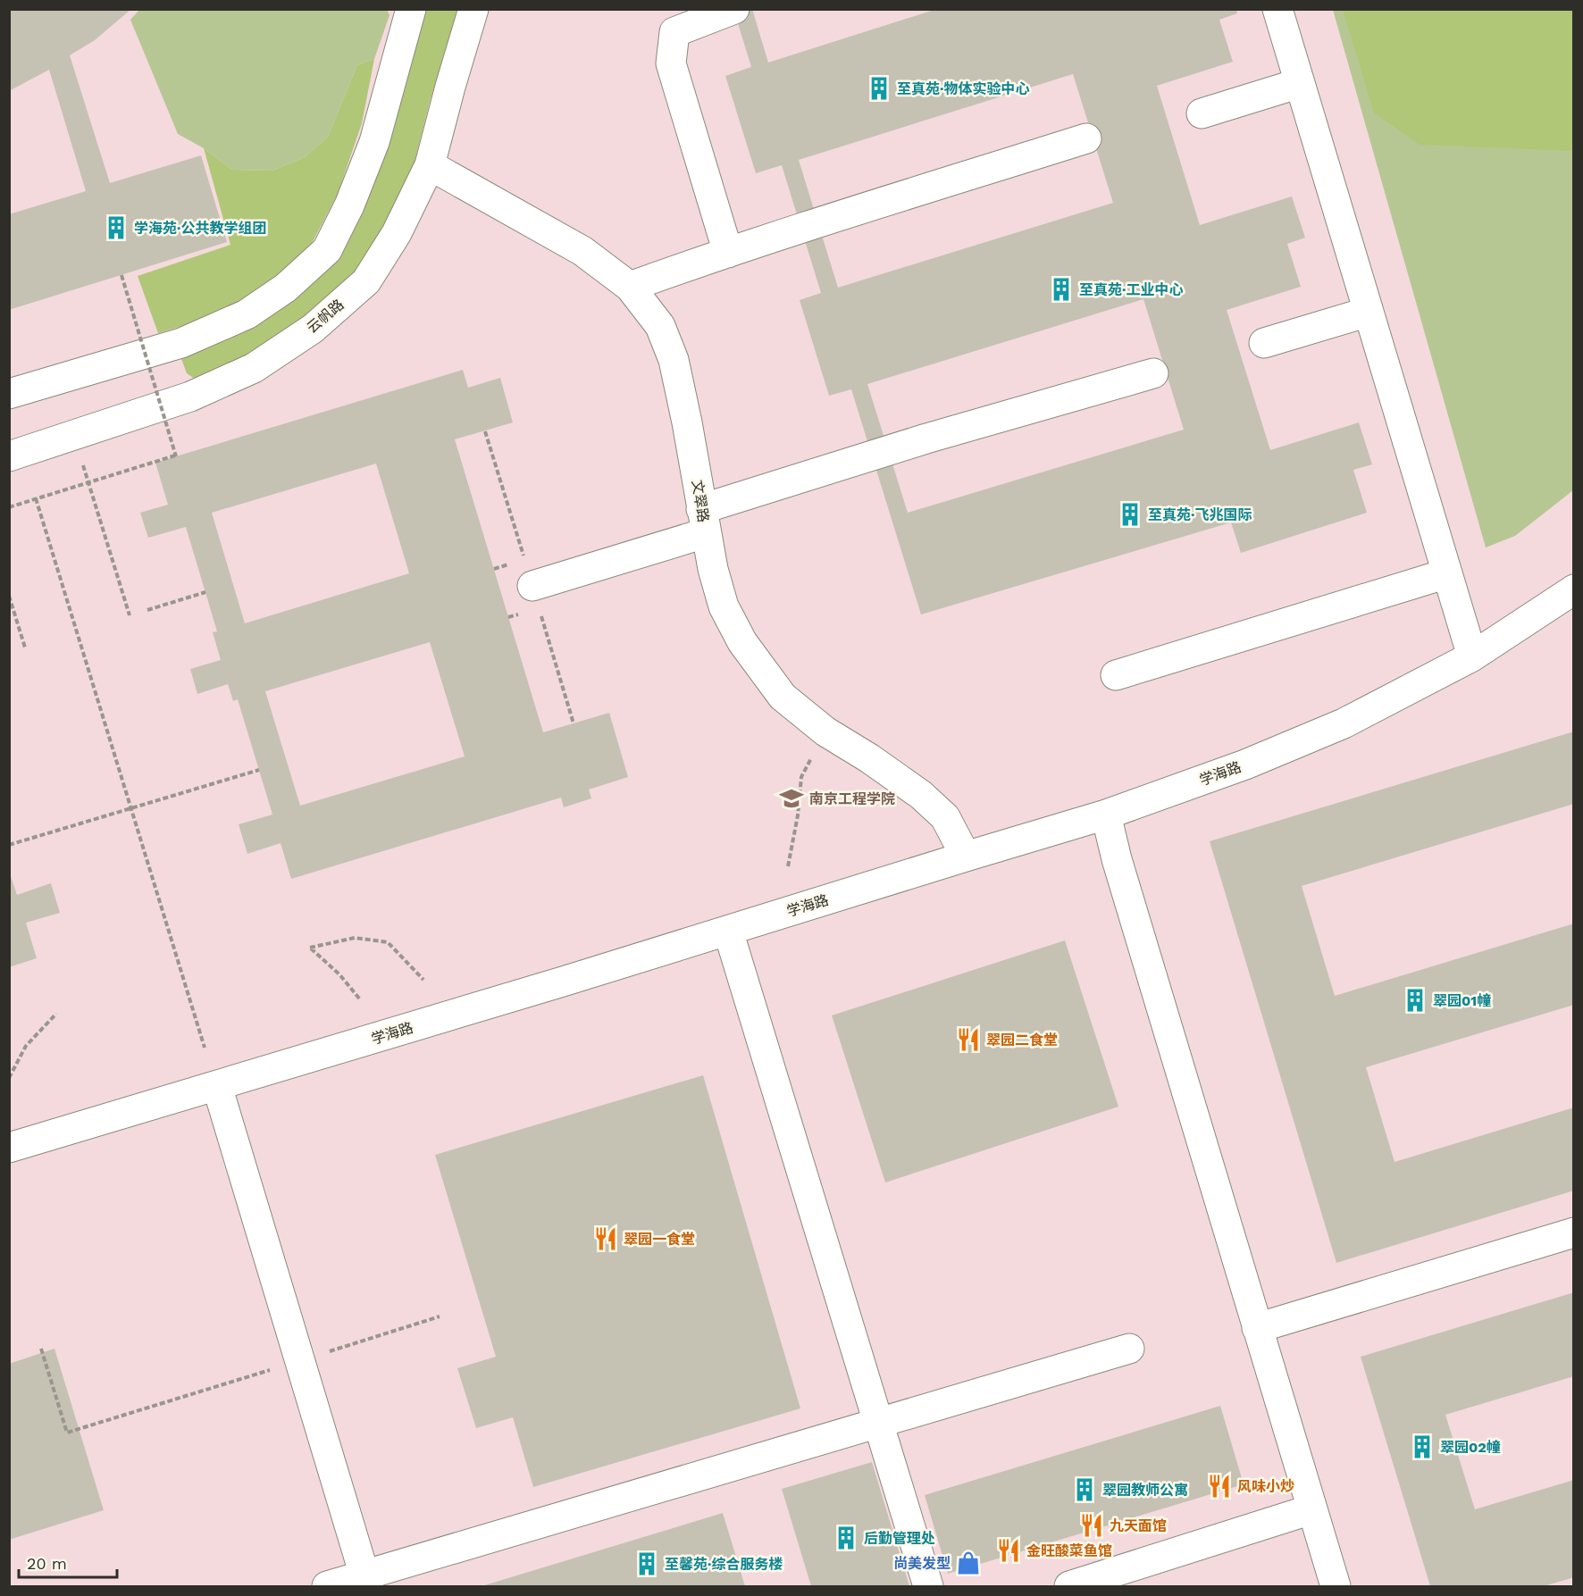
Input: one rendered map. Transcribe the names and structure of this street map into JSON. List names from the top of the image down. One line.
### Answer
{"streets":{"street":["云帆路","文翠路","学海路"]},"crossings":[["云帆路","文翠路"],["文翠路","学海路"]],"places":{"building":["至真苑·物体实验中心","学海苑·公共教学组团","至真苑·工业中心","至真苑·飞兆国际","翠园01幢","翠园02幢","翠园教师公寓","后勤管理处","至馨苑·综合服务楼"],"school or university":["南京工程学院"],"restaurant":["翠园二食堂","翠园一食堂","风味小炒","九天面馆","金旺酸菜鱼馆"],"shop":["尚美发型"]},"scale_bar":"20 m"}
